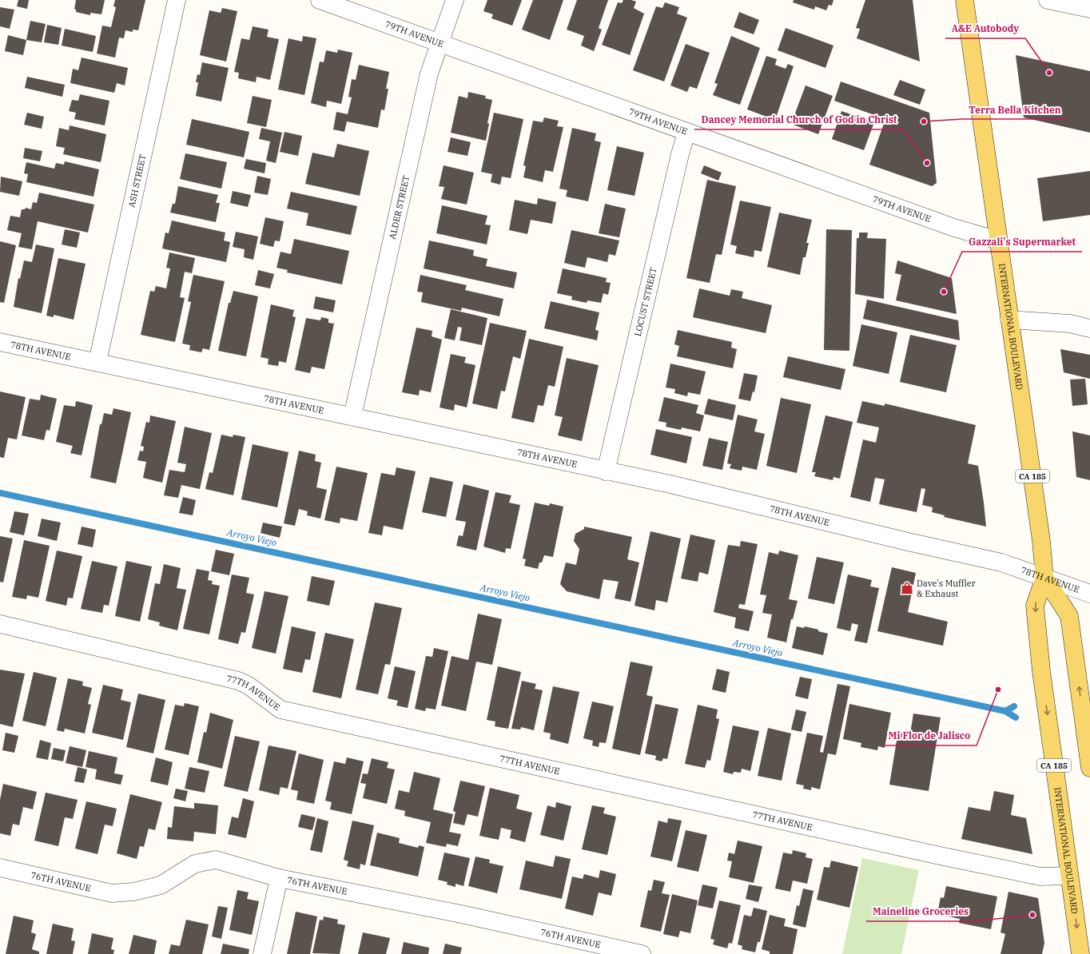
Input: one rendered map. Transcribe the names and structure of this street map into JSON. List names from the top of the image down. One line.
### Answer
{"streets":{"main road":["INTERNATIONAL BOULEVARD","CA 185"],"street":["79TH AVENUE","ASH STREET","ALDER STREET","LOCUST STREET","78TH AVENUE","77TH AVENUE","76TH AVENUE"]},"crossings":[["79TH AVENUE","ALDER STREET"],["79TH AVENUE","LOCUST STREET"],["79TH AVENUE","INTERNATIONAL BOULEVARD"],["ASH STREET","78TH AVENUE"],["ALDER STREET","78TH AVENUE"],["LOCUST STREET","78TH AVENUE"],["INTERNATIONAL BOULEVARD","78TH AVENUE"],["INTERNATIONAL BOULEVARD","77TH AVENUE"]],"water":["Arroyo Viejo"],"places":{"other":["A&E Autobody","Terra Bella Kitchen","Dancey Memorial Church of God in Christ","Gazzali's Supermarket","Mi Flor de Jalisco","Maineline Groceries"],"shop":["Dave's Muffler & Exhaust"]}}
